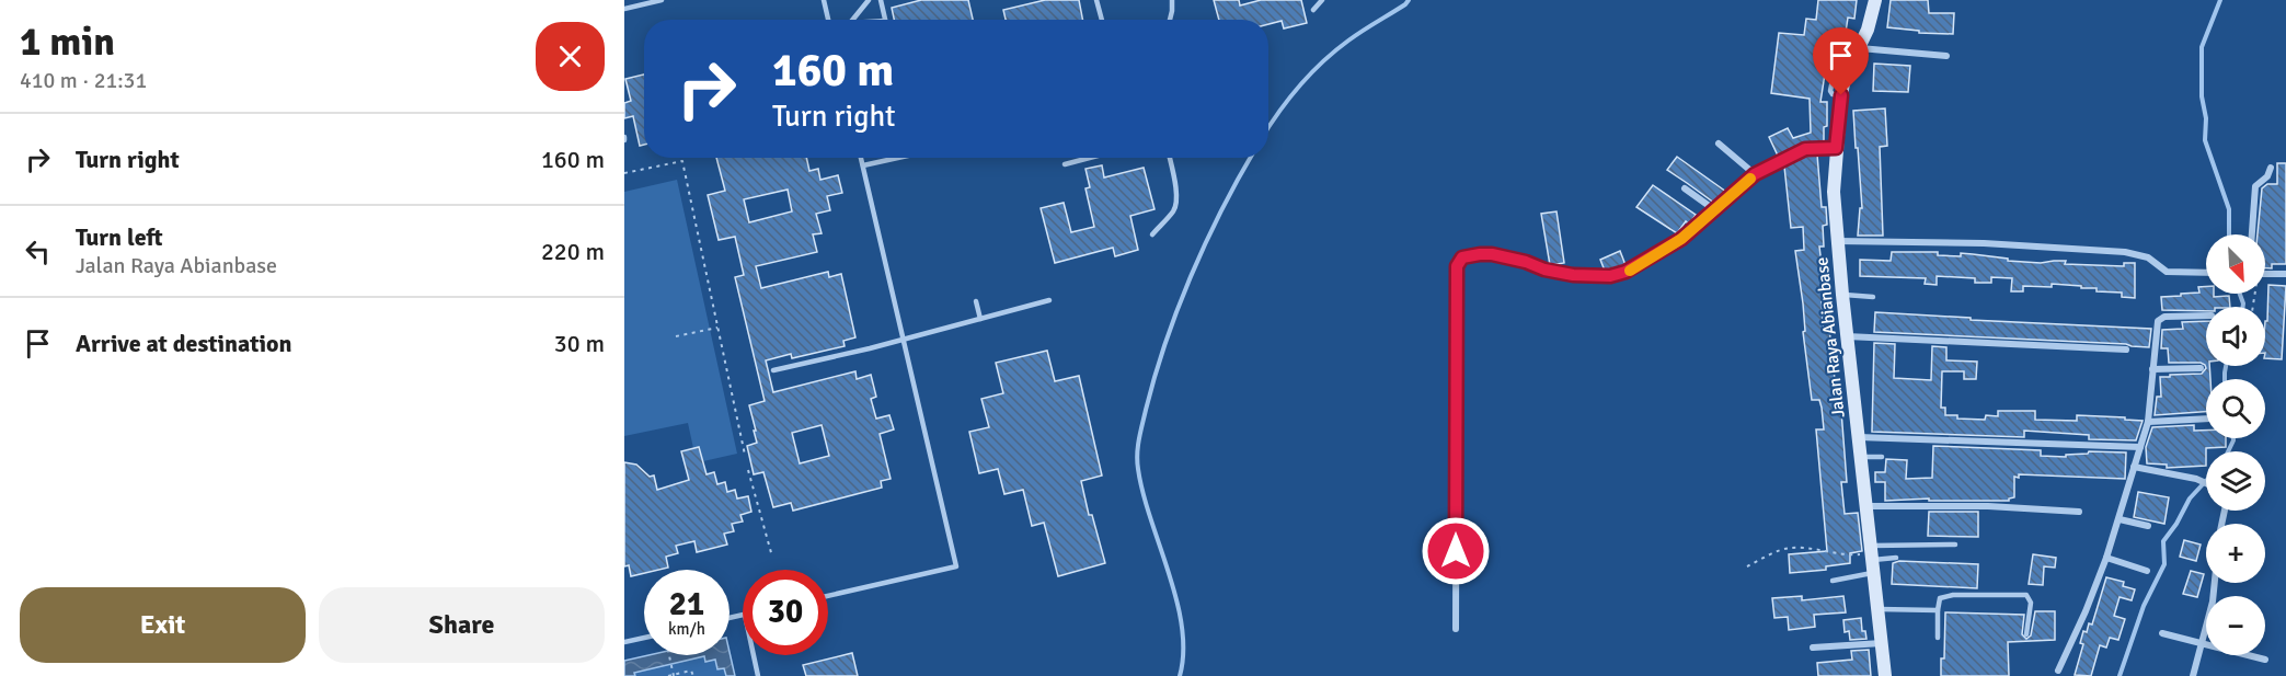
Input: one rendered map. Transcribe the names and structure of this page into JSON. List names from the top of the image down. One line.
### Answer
{"streets":{"main road":["Jalan Raya Abianbase"]},"north":"bottom right","page":{"heading":["1 min","410 m · 21:31"],"turn":["160 m","Turn right"],"list":[{"name":"Turn right","value":"160 m"},{"name":"Turn left","note":"Jalan Raya Abianbase","value":"220 m"},{"name":"Arrive at destination","value":"30 m"}],"map_buttons":["+","−"],"speed":"21 km/h","limit":"30","buttons":["Exit","Share"]}}
